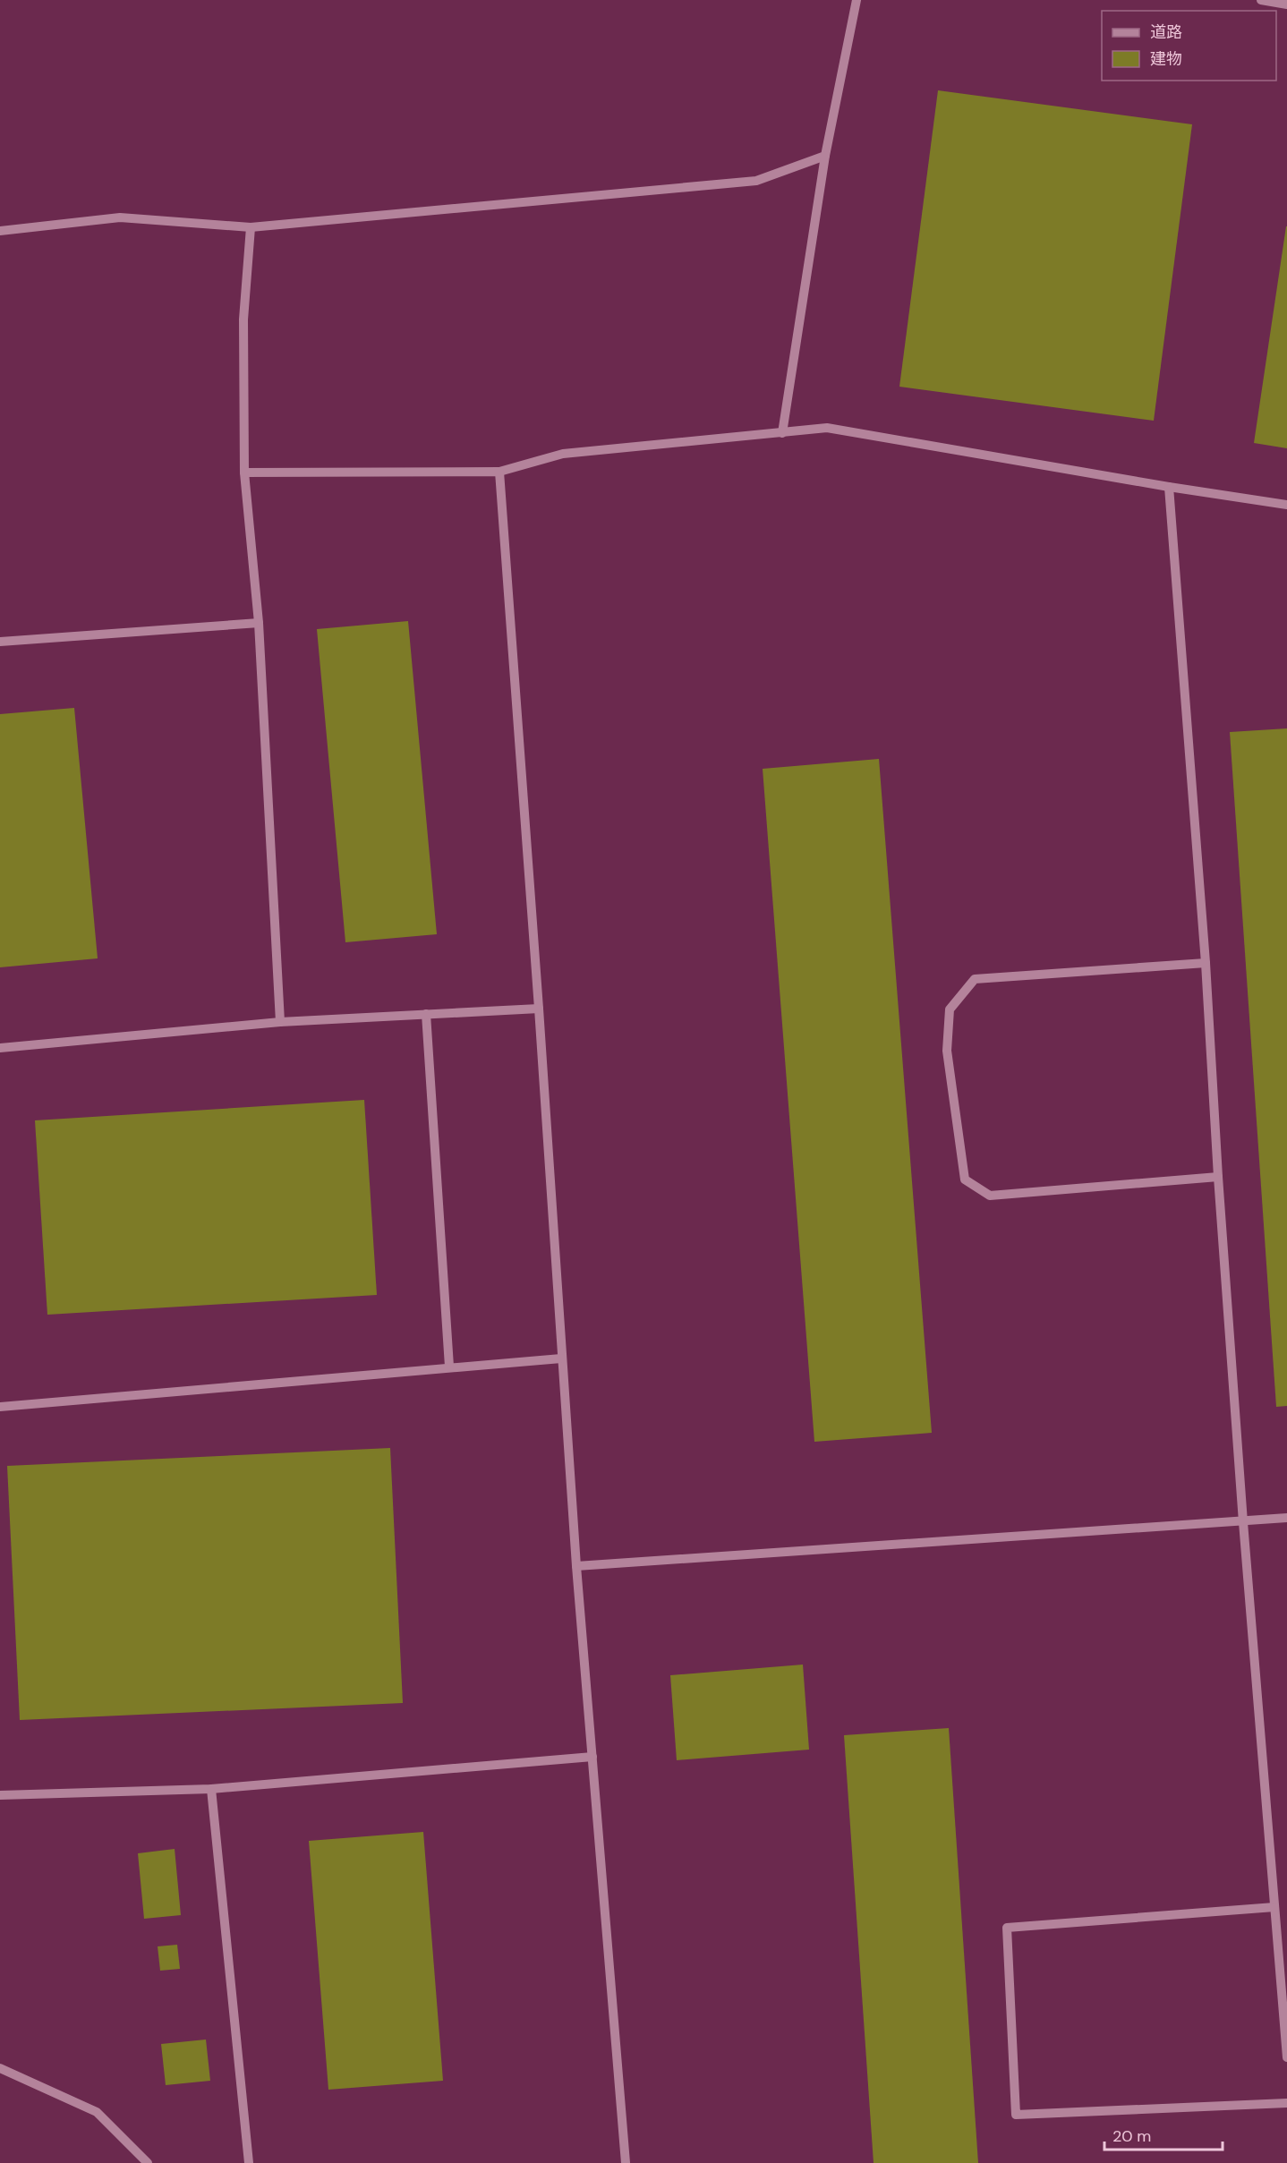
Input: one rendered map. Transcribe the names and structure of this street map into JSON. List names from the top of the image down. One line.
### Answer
{"legend":["道路","建物"],"scale_bar":"20 m"}
